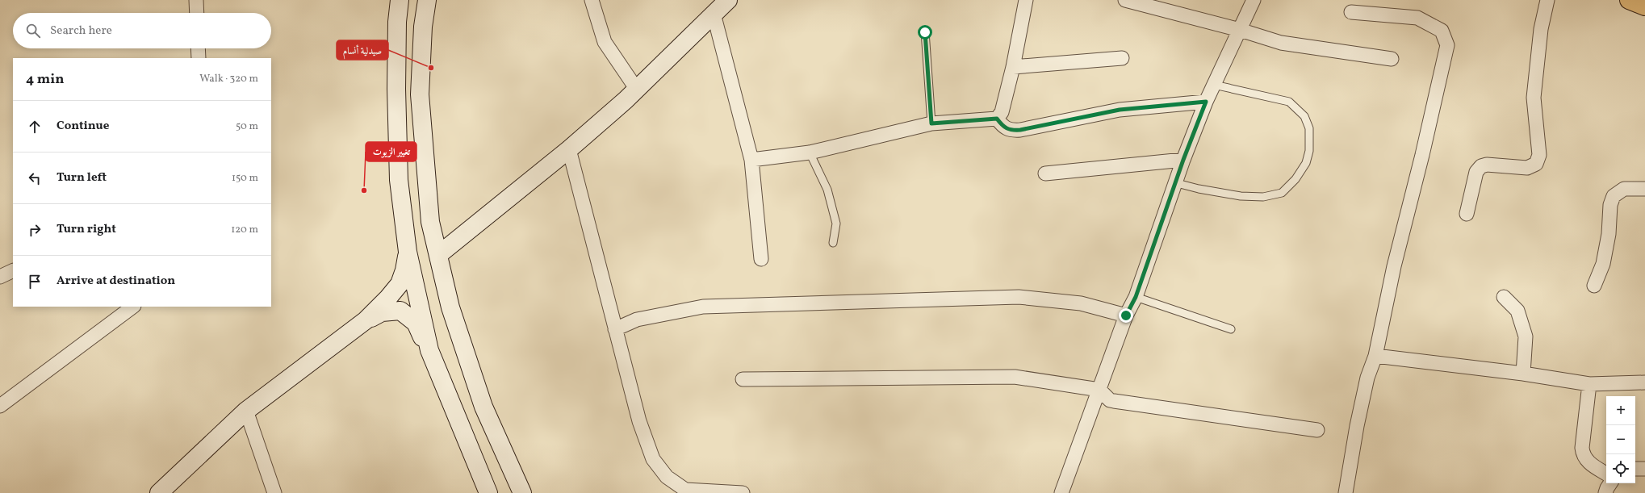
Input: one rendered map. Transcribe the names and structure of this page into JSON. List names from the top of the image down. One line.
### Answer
{"places":["صيدلية أنسام","تغيير الزيوت"],"page":{"search":"Search here","heading":["4 min","Walk · 320 m"],"list":[["Continue","50 m"],["Turn left","150 m"],["Turn right","120 m"],"Arrive at destination"],"map_buttons":["+","−"]}}
